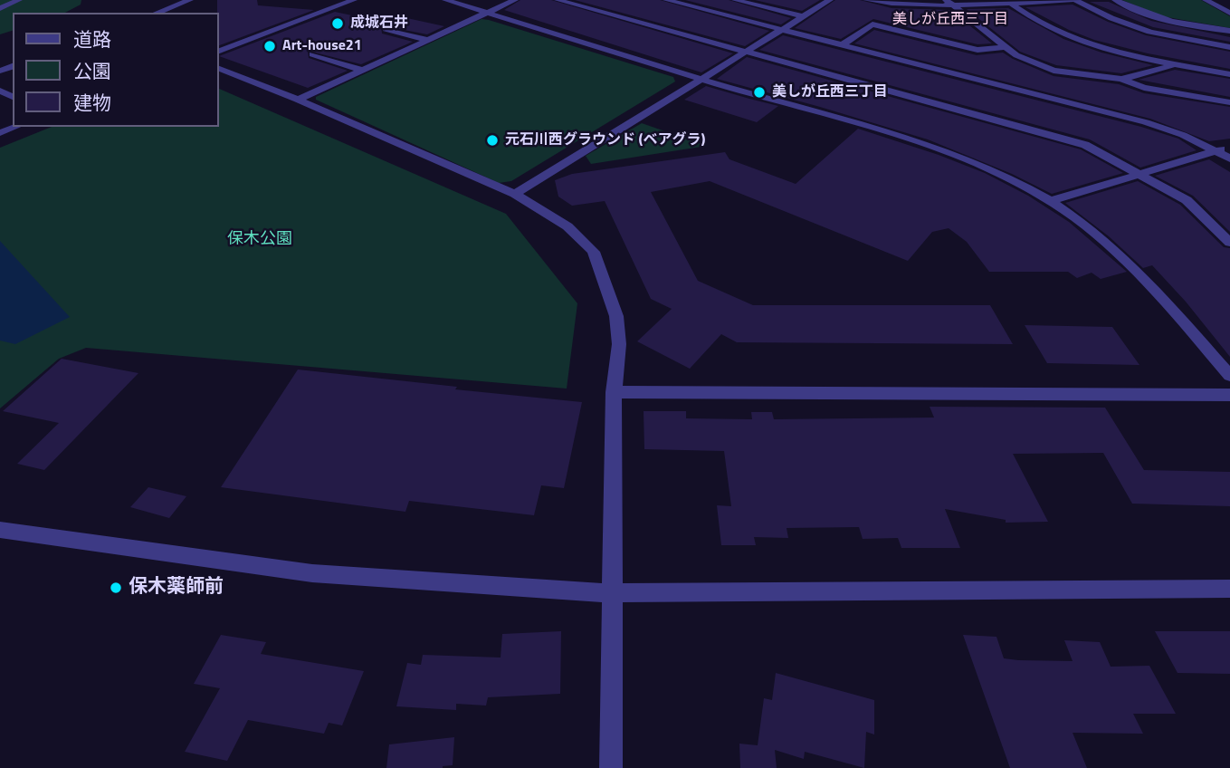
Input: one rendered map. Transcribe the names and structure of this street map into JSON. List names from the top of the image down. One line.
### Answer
{"districts":["美しが丘西三丁目"],"parks":["保木公園"],"places":["成城石井","Art-house21","美しが丘西三丁目","元石川西グラウンド (ベアグラ)","保木薬師前"],"legend":["道路","公園","建物"]}
